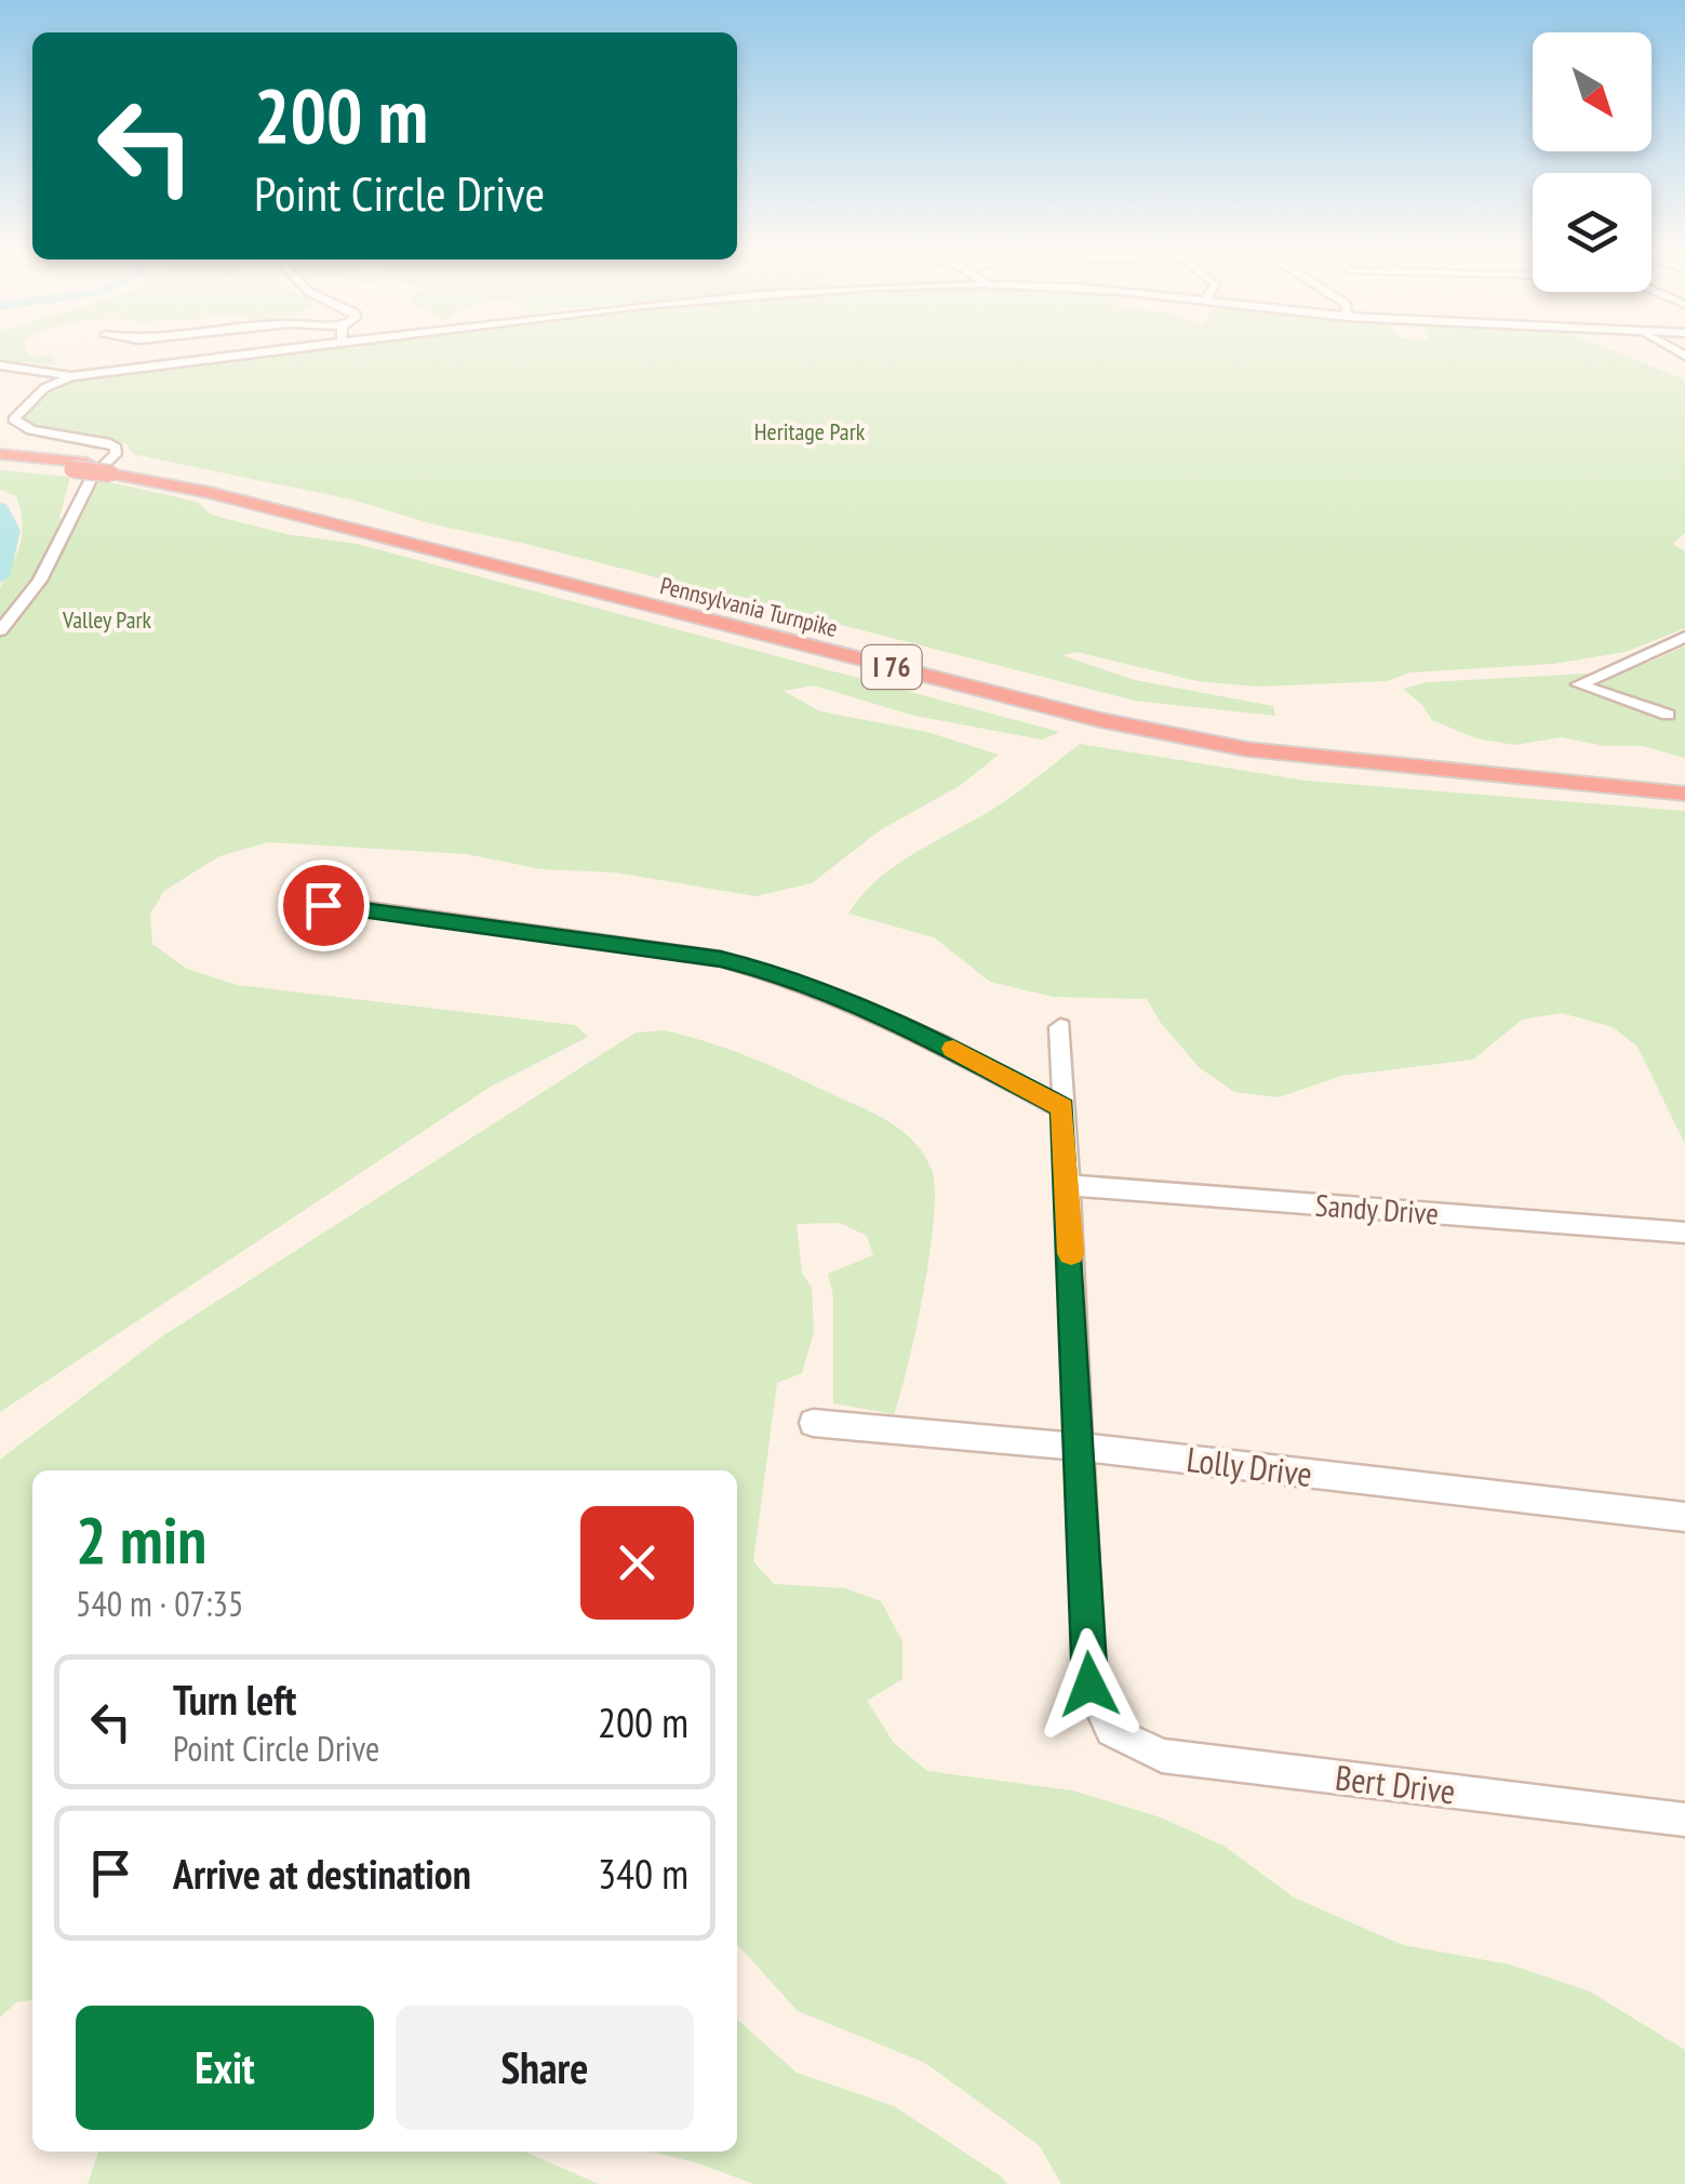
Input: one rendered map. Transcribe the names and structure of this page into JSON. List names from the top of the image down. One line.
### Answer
{"streets":{"highway":["Pennsylvania Turnpike","I 76"],"street":["Sandy Drive","Lolly Drive","Bert Drive"]},"crossings":[["Lolly Drive","Bert Drive"]],"parks":["Heritage Park","Valley Park"],"north":"bottom right","page":{"turn":["200 m","Point Circle Drive"],"heading":["2 min","540 m · 07:35"],"list":[{"name":"Turn left","note":"Point Circle Drive","value":"200 m"},{"name":"Arrive at destination","value":"340 m"}],"buttons":["Exit","Share"]}}
